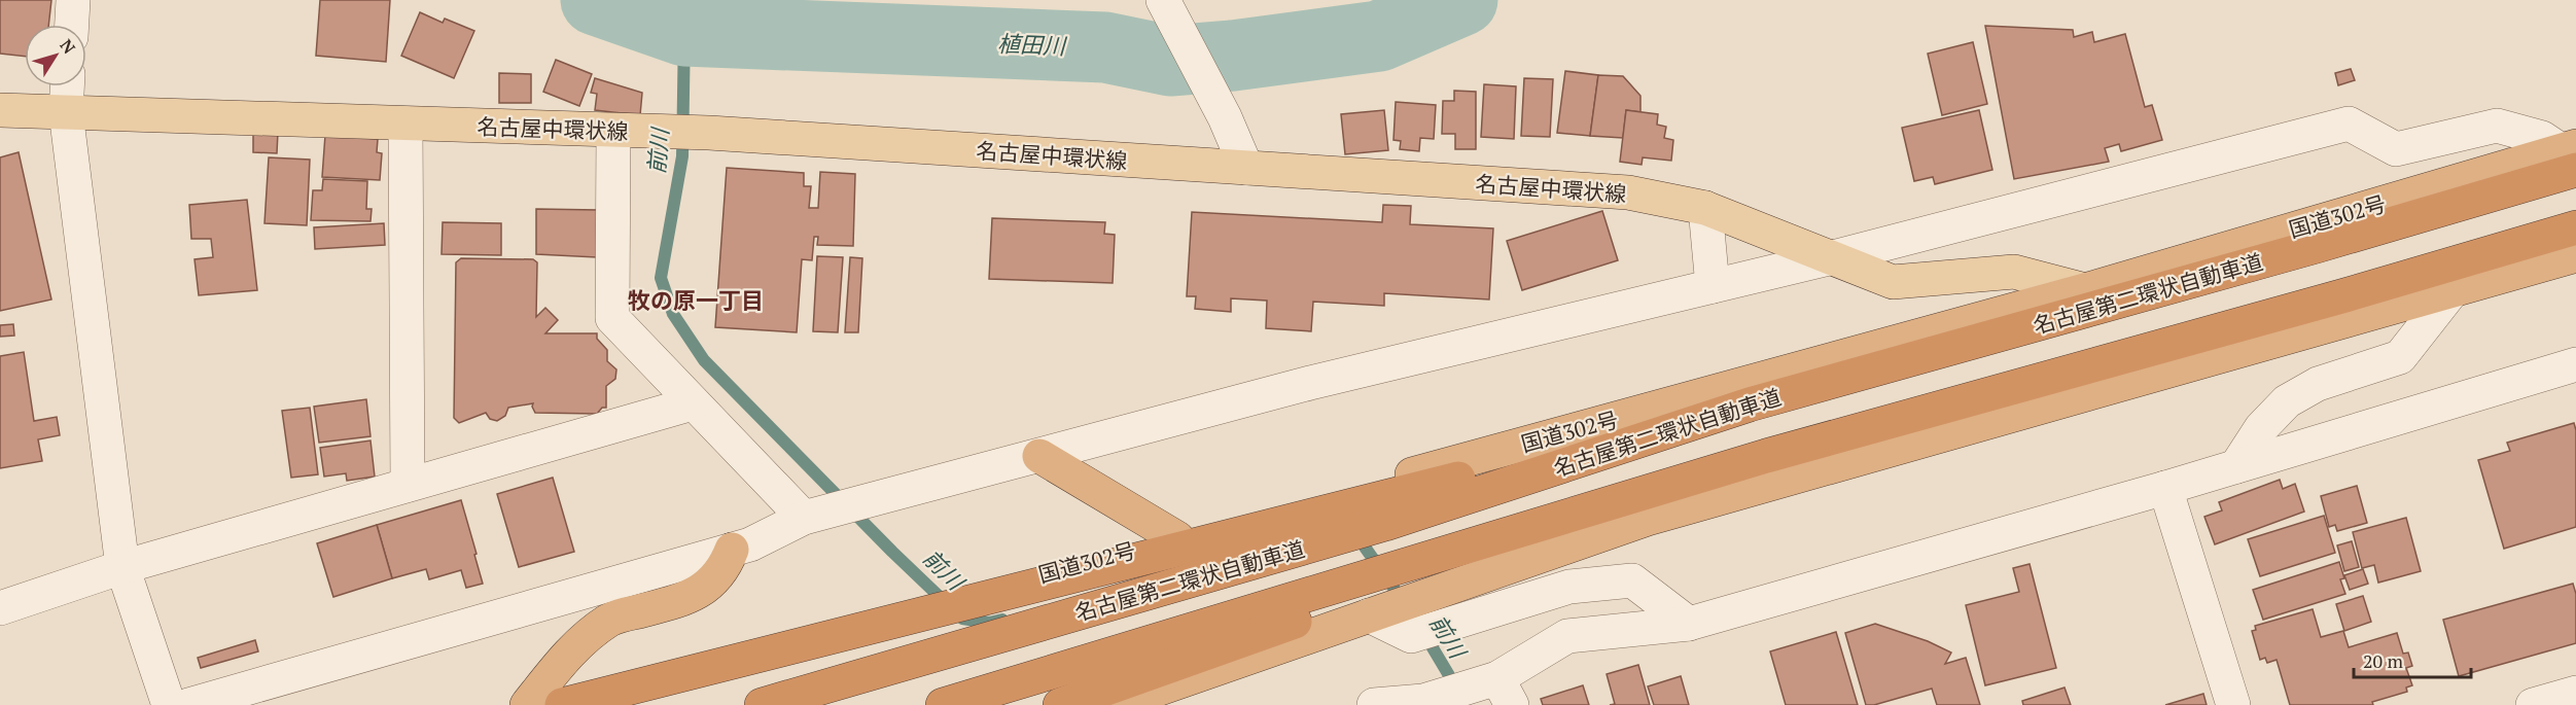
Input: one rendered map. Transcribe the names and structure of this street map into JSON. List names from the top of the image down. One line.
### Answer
{"streets":{"highway":["国道302号","名古屋第二環状自動車道"],"main road":["名古屋中環状線"]},"crossings":[["名古屋中環状線","国道302号"],["国道302号","名古屋第二環状自動車道"]],"districts":["牧の原一丁目"],"water":["植田川","前川"],"scale_bar":"20 m","north":"top right"}
